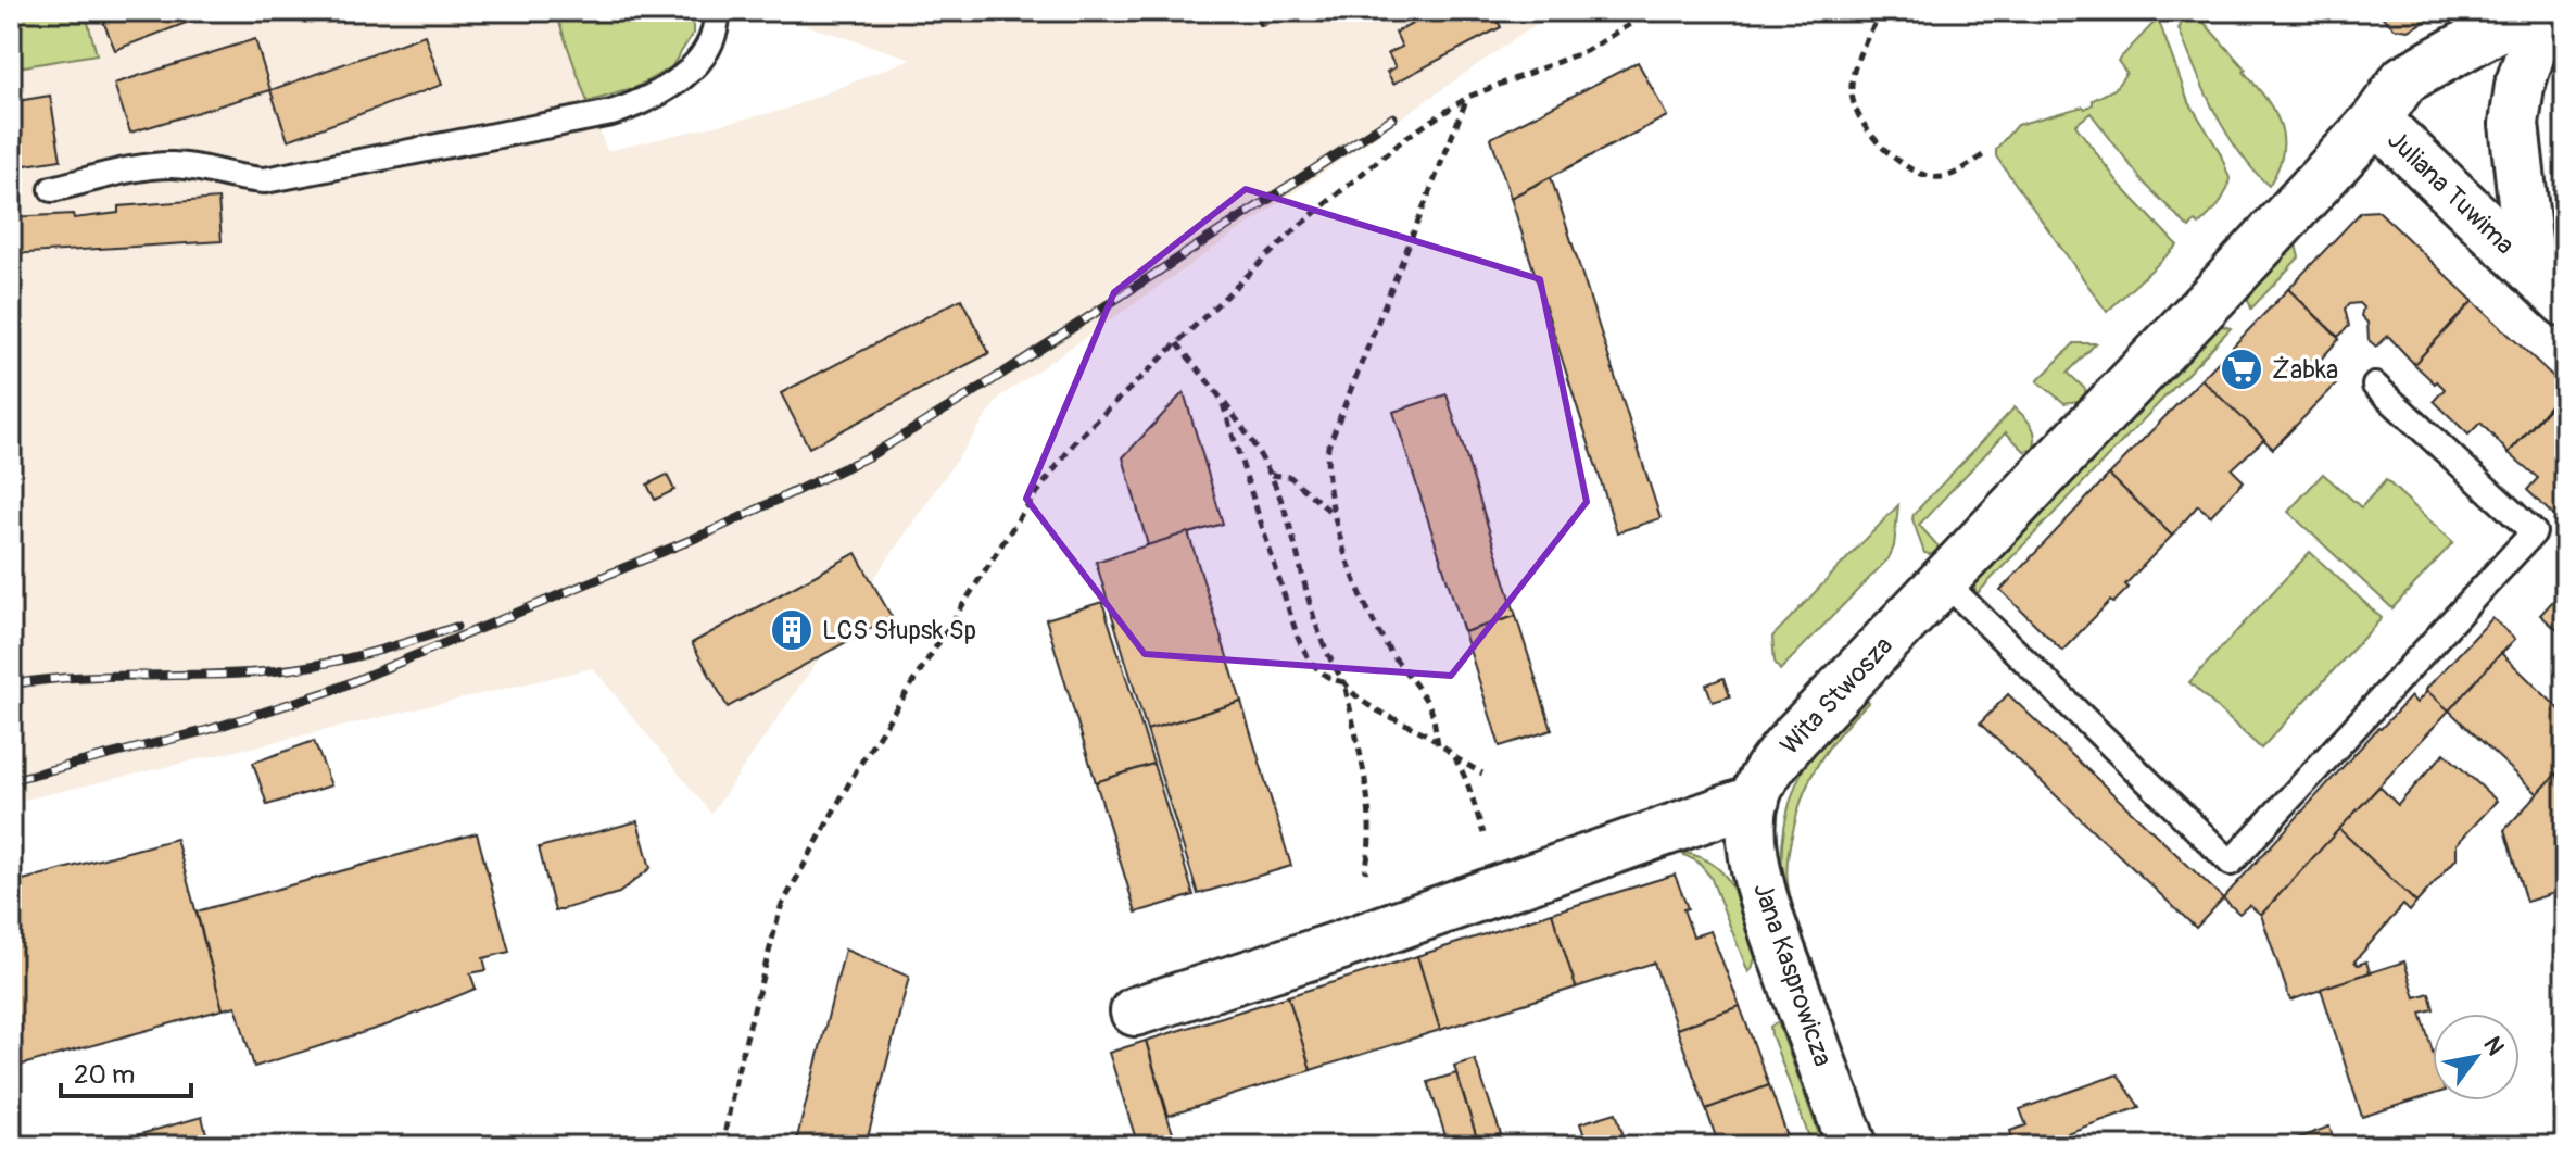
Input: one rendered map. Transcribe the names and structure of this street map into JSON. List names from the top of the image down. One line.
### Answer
{"streets":{"street":["Juliana Tuwima","Wita Stwosza","Jana Kasprowicza"]},"crossings":[["Juliana Tuwima","Wita Stwosza"],["Wita Stwosza","Jana Kasprowicza"]],"places":{"supermarket":["Żabka"],"building":["LCS Słupsk Sp"]},"scale_bar":"20 m","north":"top right"}
